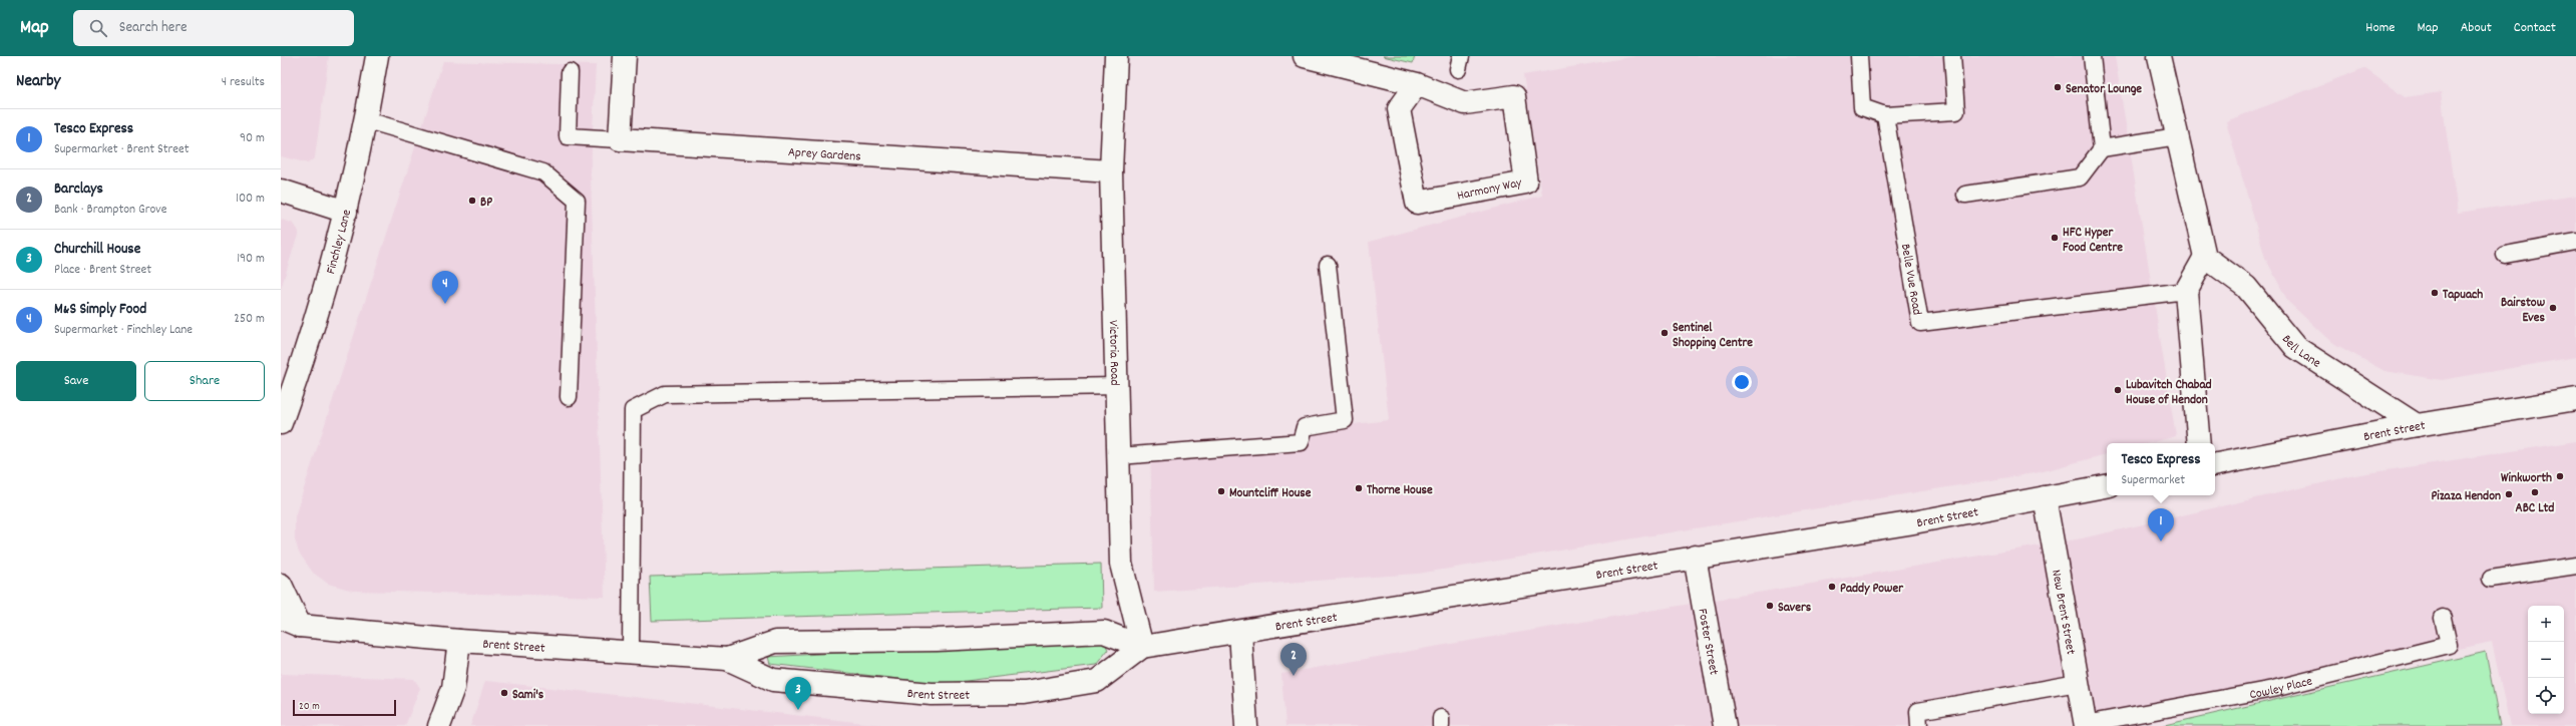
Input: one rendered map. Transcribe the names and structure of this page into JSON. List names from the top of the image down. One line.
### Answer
{"streets":{"main road":["Aprey Gardens","Harmony Way","Finchley Lane","Bell Lane","Victoria Road","Brent Street","New Brent Street","Foster Street"],"lane":["Belle Vue Road","Cowley Place"]},"crossings":[["Aprey Gardens","Victoria Road"],["Bell Lane","Brent Street"],["Victoria Road","Brent Street"],["Brent Street","New Brent Street"],["Brent Street","Foster Street"],["New Brent Street","Cowley Place"]],"places":["Senator Lounge","BP","HFC Hyper Food Centre","Tapuach","Bairstow Eves","Sentinel Shopping Centre","Lubavitch Chabad House of Hendon","Winkworth","Thorne House","Mountcliff House","ABC Ltd","Pizaza Hendon","Paddy Power","Savers","Sami's"],"scale_bar":"20 m","page":{"header":"Map","search":"Search here","nav":["Home","Map","About","Contact"],"heading":["Nearby","4 results"],"list":[{"mark":"1","name":"Tesco Express","note":"Supermarket · Brent Street","value":"90 m"},{"mark":"2","name":"Barclays","note":"Bank · Brampton Grove","value":"100 m"},{"mark":"3","name":"Churchill House","note":"Place · Brent Street","value":"190 m"},{"mark":"4","name":"M&S Simply Food","note":"Supermarket · Finchley Lane","value":"250 m"}],"pins":["4","1","2","3"],"buttons":["Save","Share"],"popup":["Tesco Express","Supermarket"],"map_buttons":["+","−"],"scale":"20 m"}}
